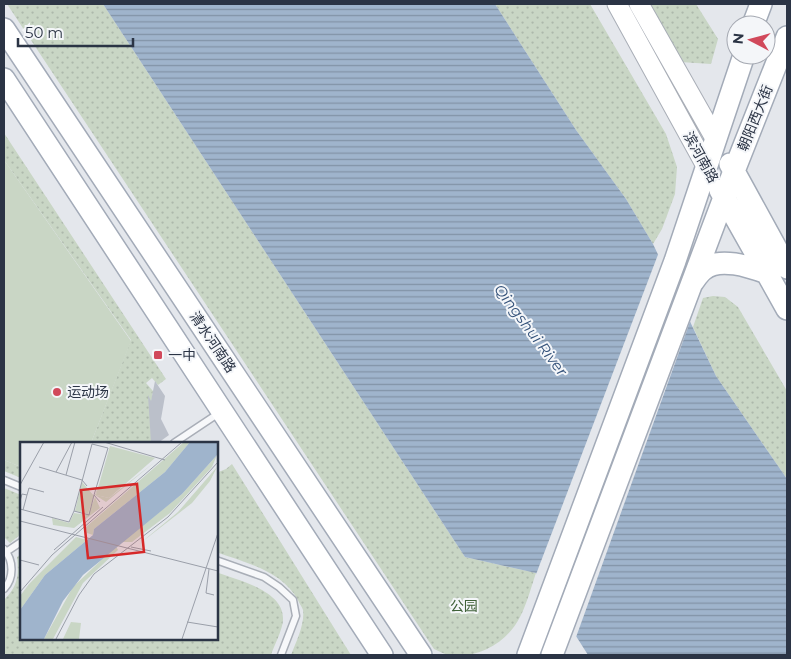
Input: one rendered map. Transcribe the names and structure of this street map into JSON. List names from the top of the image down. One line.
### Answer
{"streets":{"main road":["朝阳西大街","滨河南路","清水河南路"]},"crossings":[["朝阳西大街","滨河南路"]],"water":["Qingshui River"],"parks":["公园"],"places":{"transit":["一中"],"other":["运动场"]},"scale_bar":"50 m","north":"left"}
